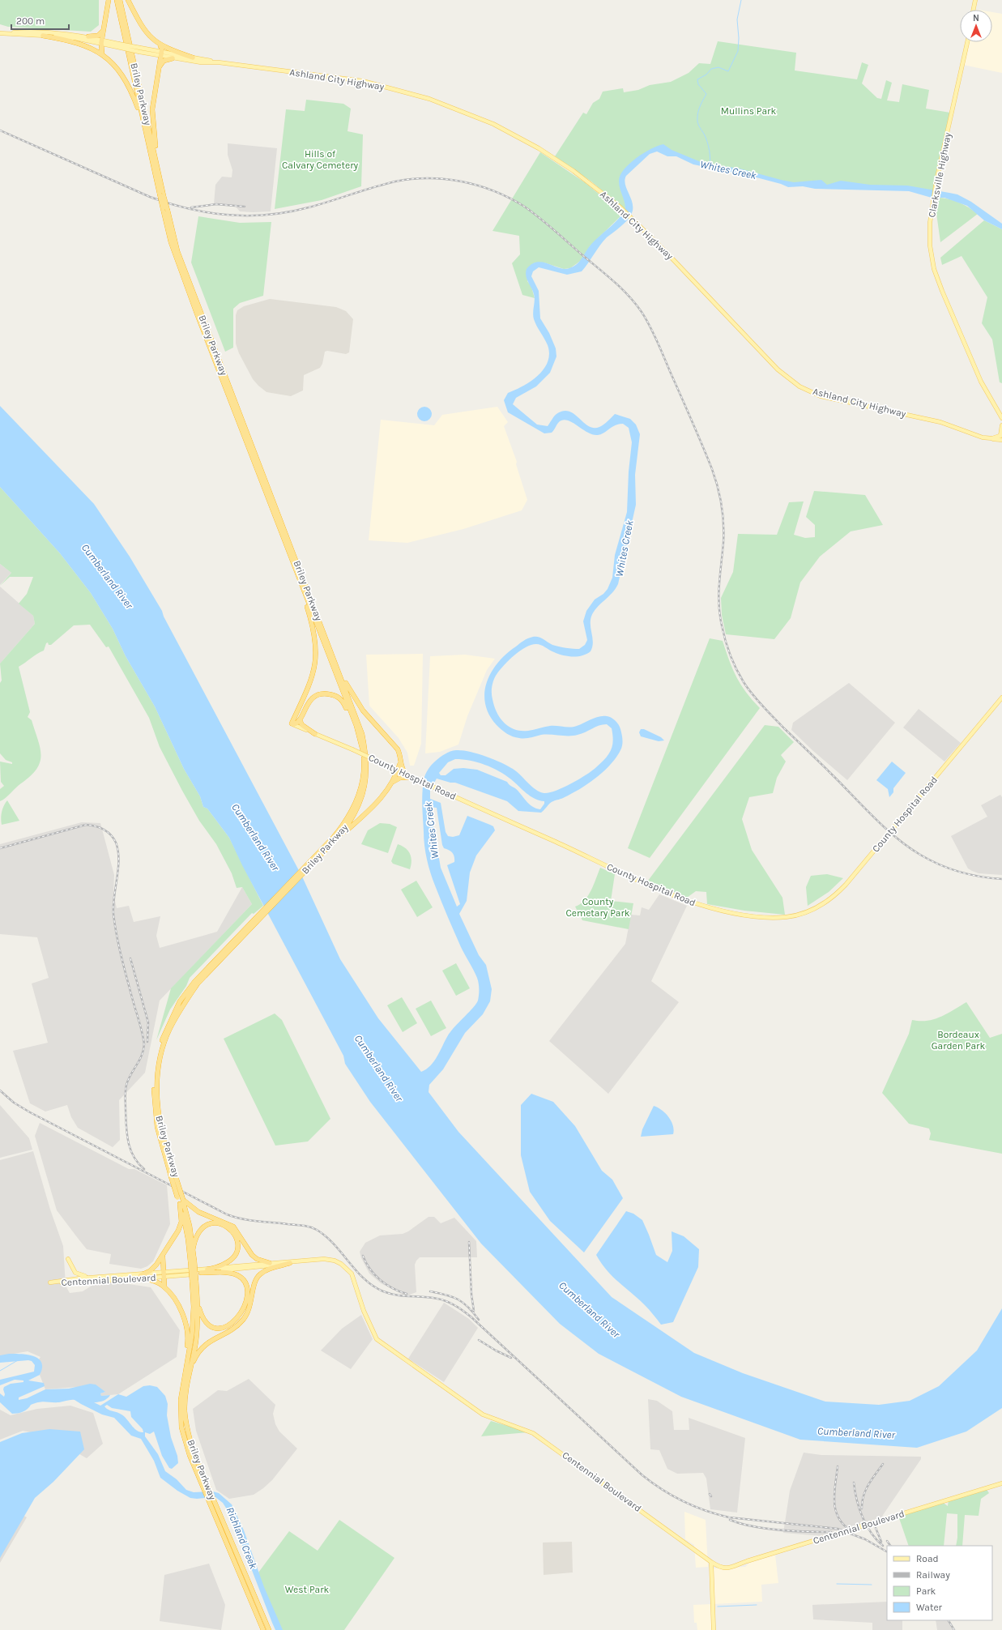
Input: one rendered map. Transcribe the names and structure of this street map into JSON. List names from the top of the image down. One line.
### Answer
{"streets":{"highway":["Briley Parkway"],"main road":["Ashland City Highway","Clarksville Highway","County Hospital Road","Centennial Boulevard"]},"water":["Whites Creek","Cumberland River","Richland Creek"],"parks":["Mullins Park","Hills of Calvary Cemetery","County Cemetary Park","Bordeaux Garden Park","West Park"],"legend":["Road","Railway","Park","Water"],"scale_bar":"200 m","north":"top"}
